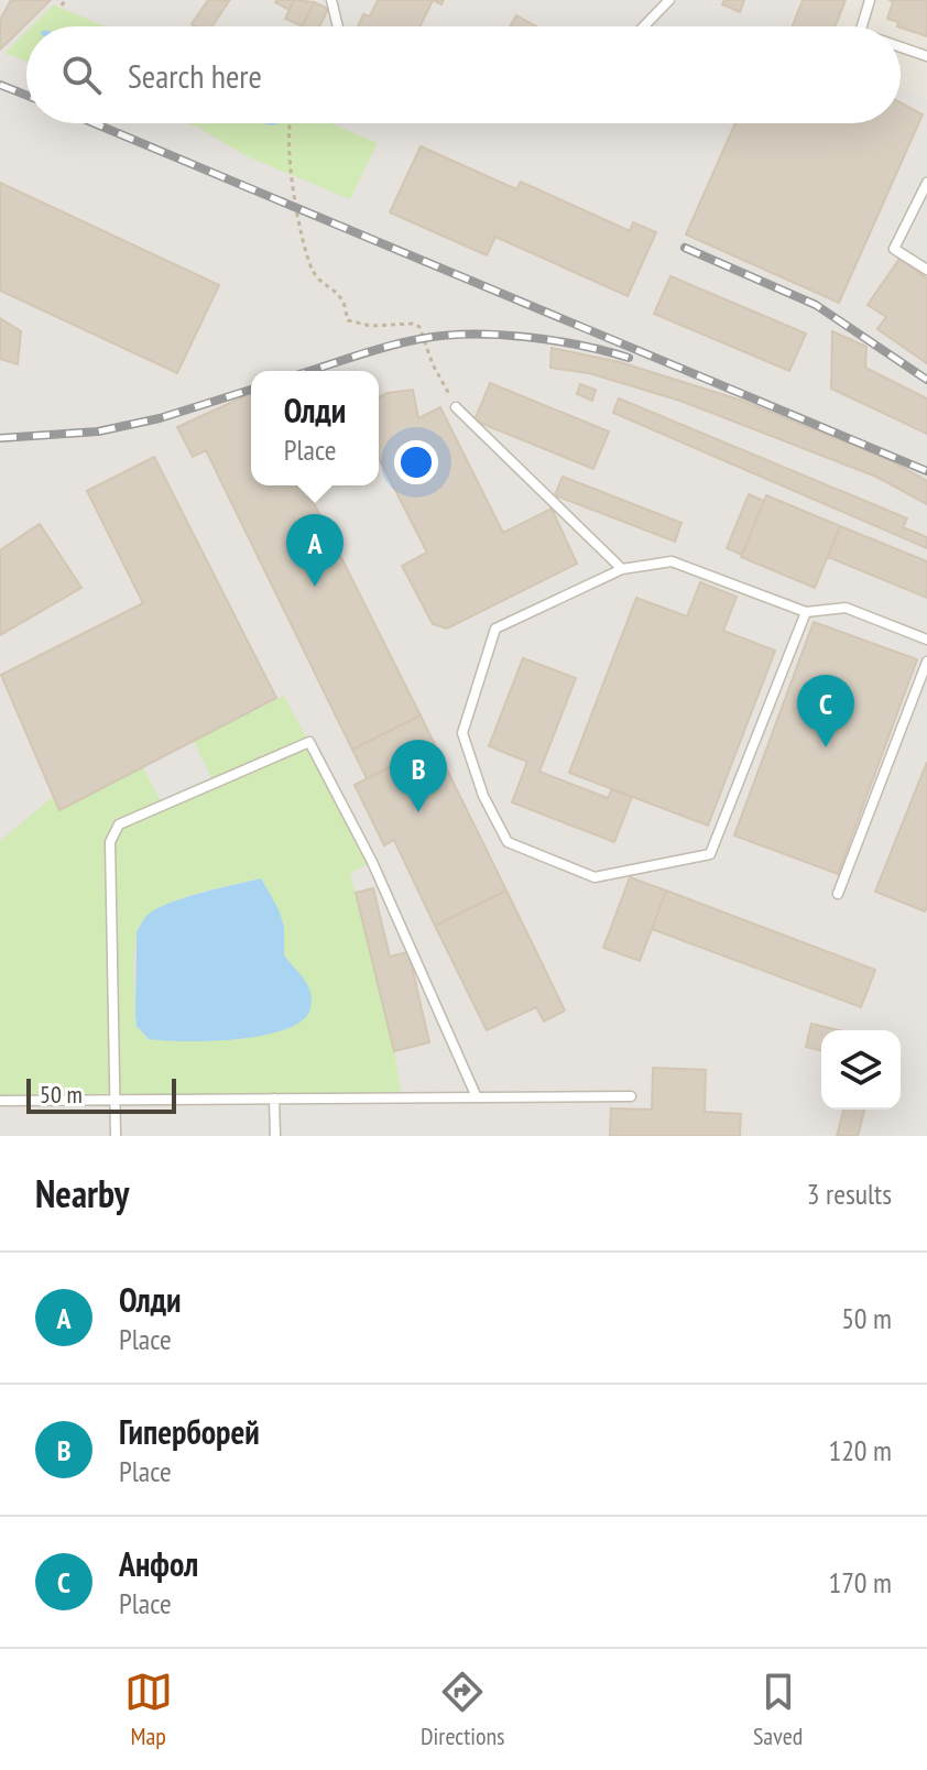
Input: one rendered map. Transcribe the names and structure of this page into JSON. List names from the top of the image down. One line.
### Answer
{"scale_bar":"50 m","page":{"search":"Search here","popup":["Олди","Place"],"pins":["A","C","B"],"scale":"50 m","heading":["Nearby","3 results"],"list":[{"mark":"A","name":"Олди","note":"Place","value":"50 m"},{"mark":"B","name":"Гиперборей","note":"Place","value":"120 m"},{"mark":"C","name":"Анфол","note":"Place","value":"170 m"}],"nav":["Map","Directions","Saved"]}}
